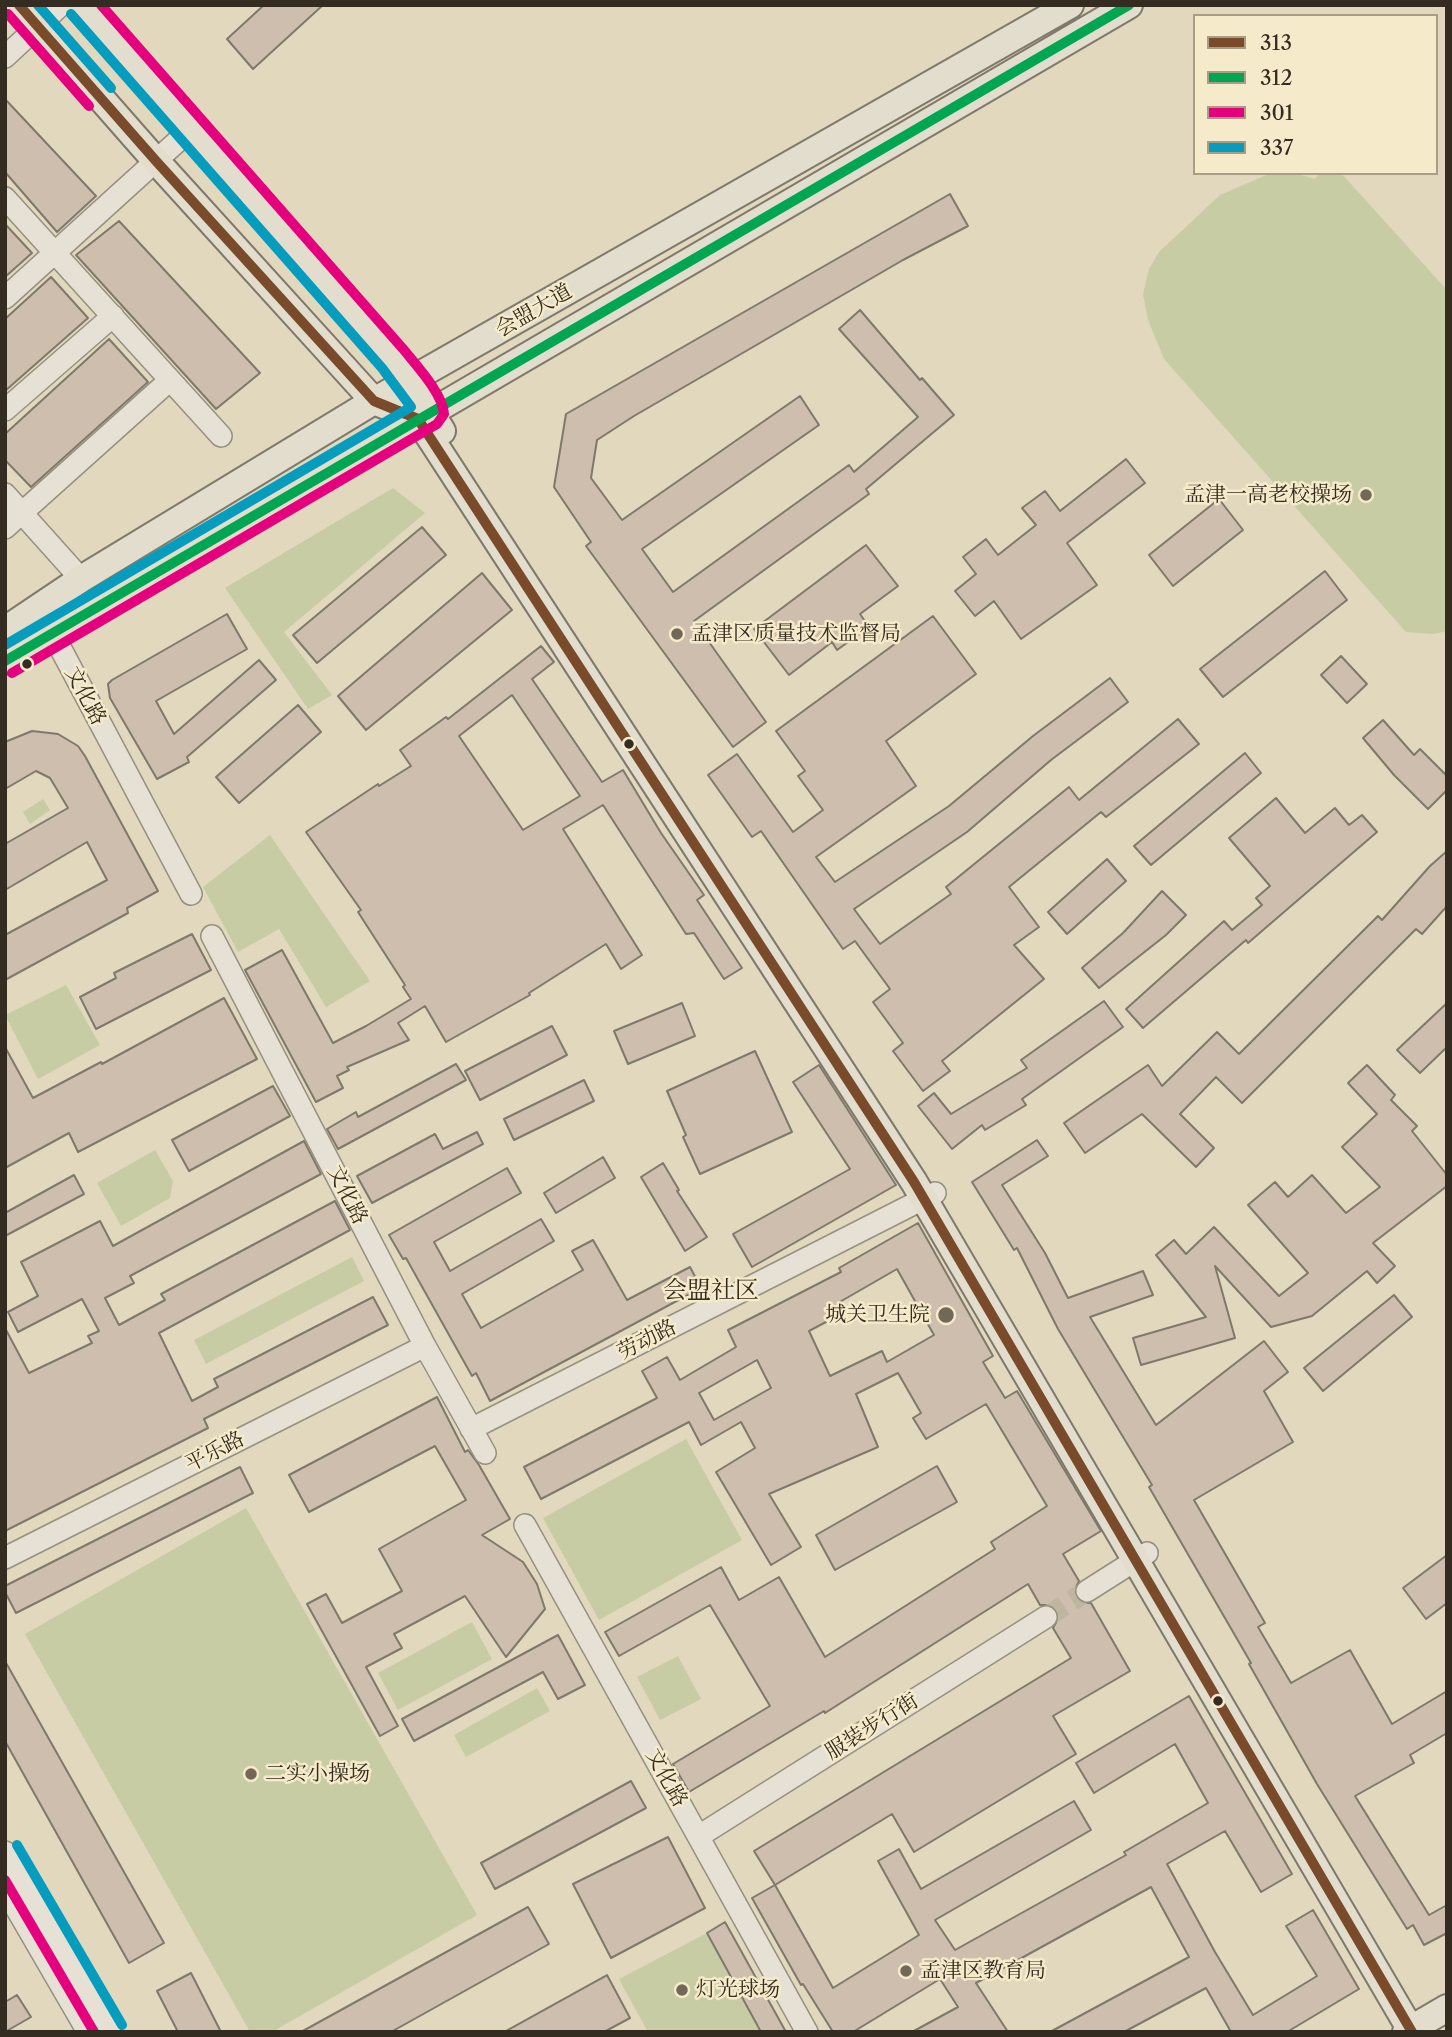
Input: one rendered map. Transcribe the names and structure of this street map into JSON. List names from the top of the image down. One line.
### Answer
{"streets":{"main road":["会盟大道"],"street":["文化路","劳动路","平乐路","服装步行街"]},"crossings":[["会盟大道","文化路"],["文化路","劳动路"],["文化路","平乐路"],["文化路","服装步行街"]],"districts":["会盟社区"],"places":["孟津一高老校操场","孟津区质量技术监督局","城关卫生院","二实小操场","孟津区教育局","灯光球场"],"lines":["transit line 313","transit line 312","transit line 301","transit line 337"],"legend":["313","312","301","337"]}
